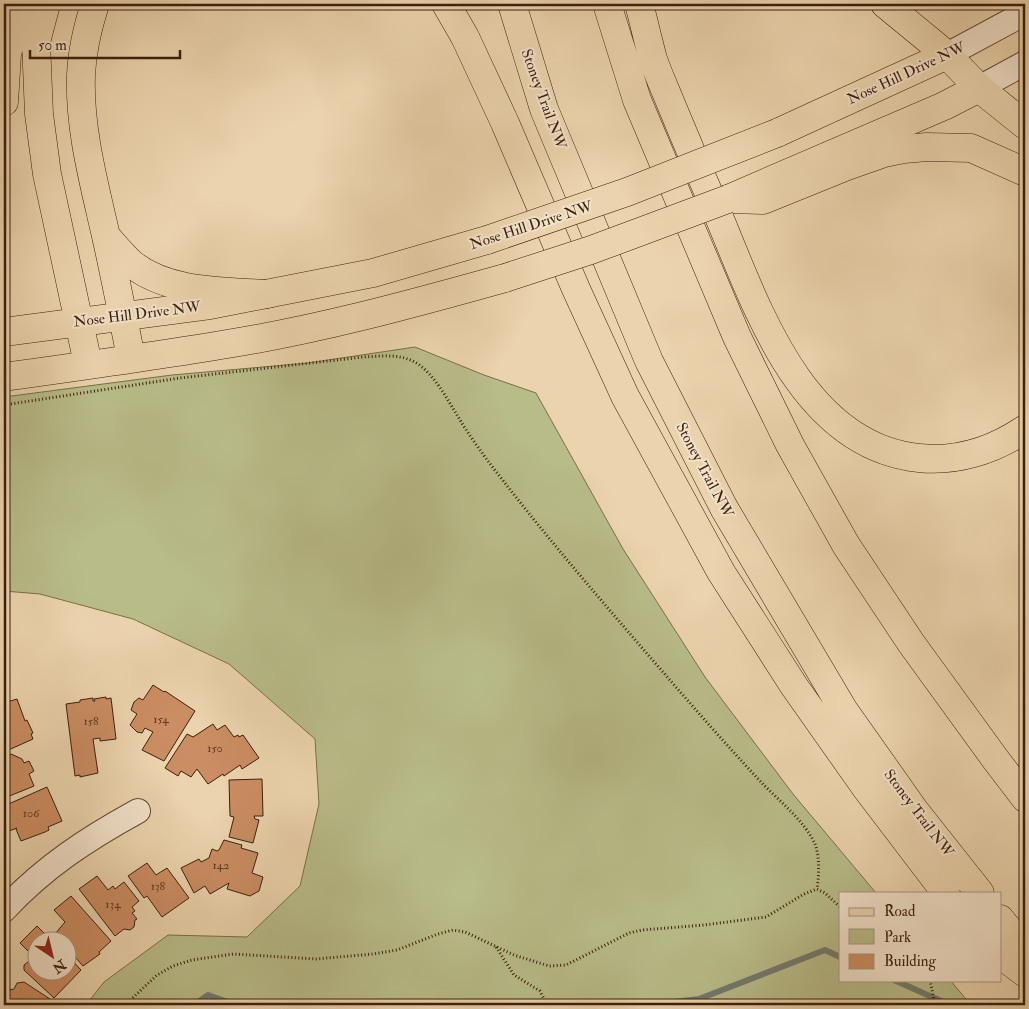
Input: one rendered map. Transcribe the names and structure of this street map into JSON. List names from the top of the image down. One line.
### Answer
{"streets":{"main road":["Nose Hill Drive NW","Stoney Trail NW"]},"house_numbers":["154","158","150","106","142","138","134"],"legend":["Road","Park","Building"],"scale_bar":"50 m","north":"bottom right"}
